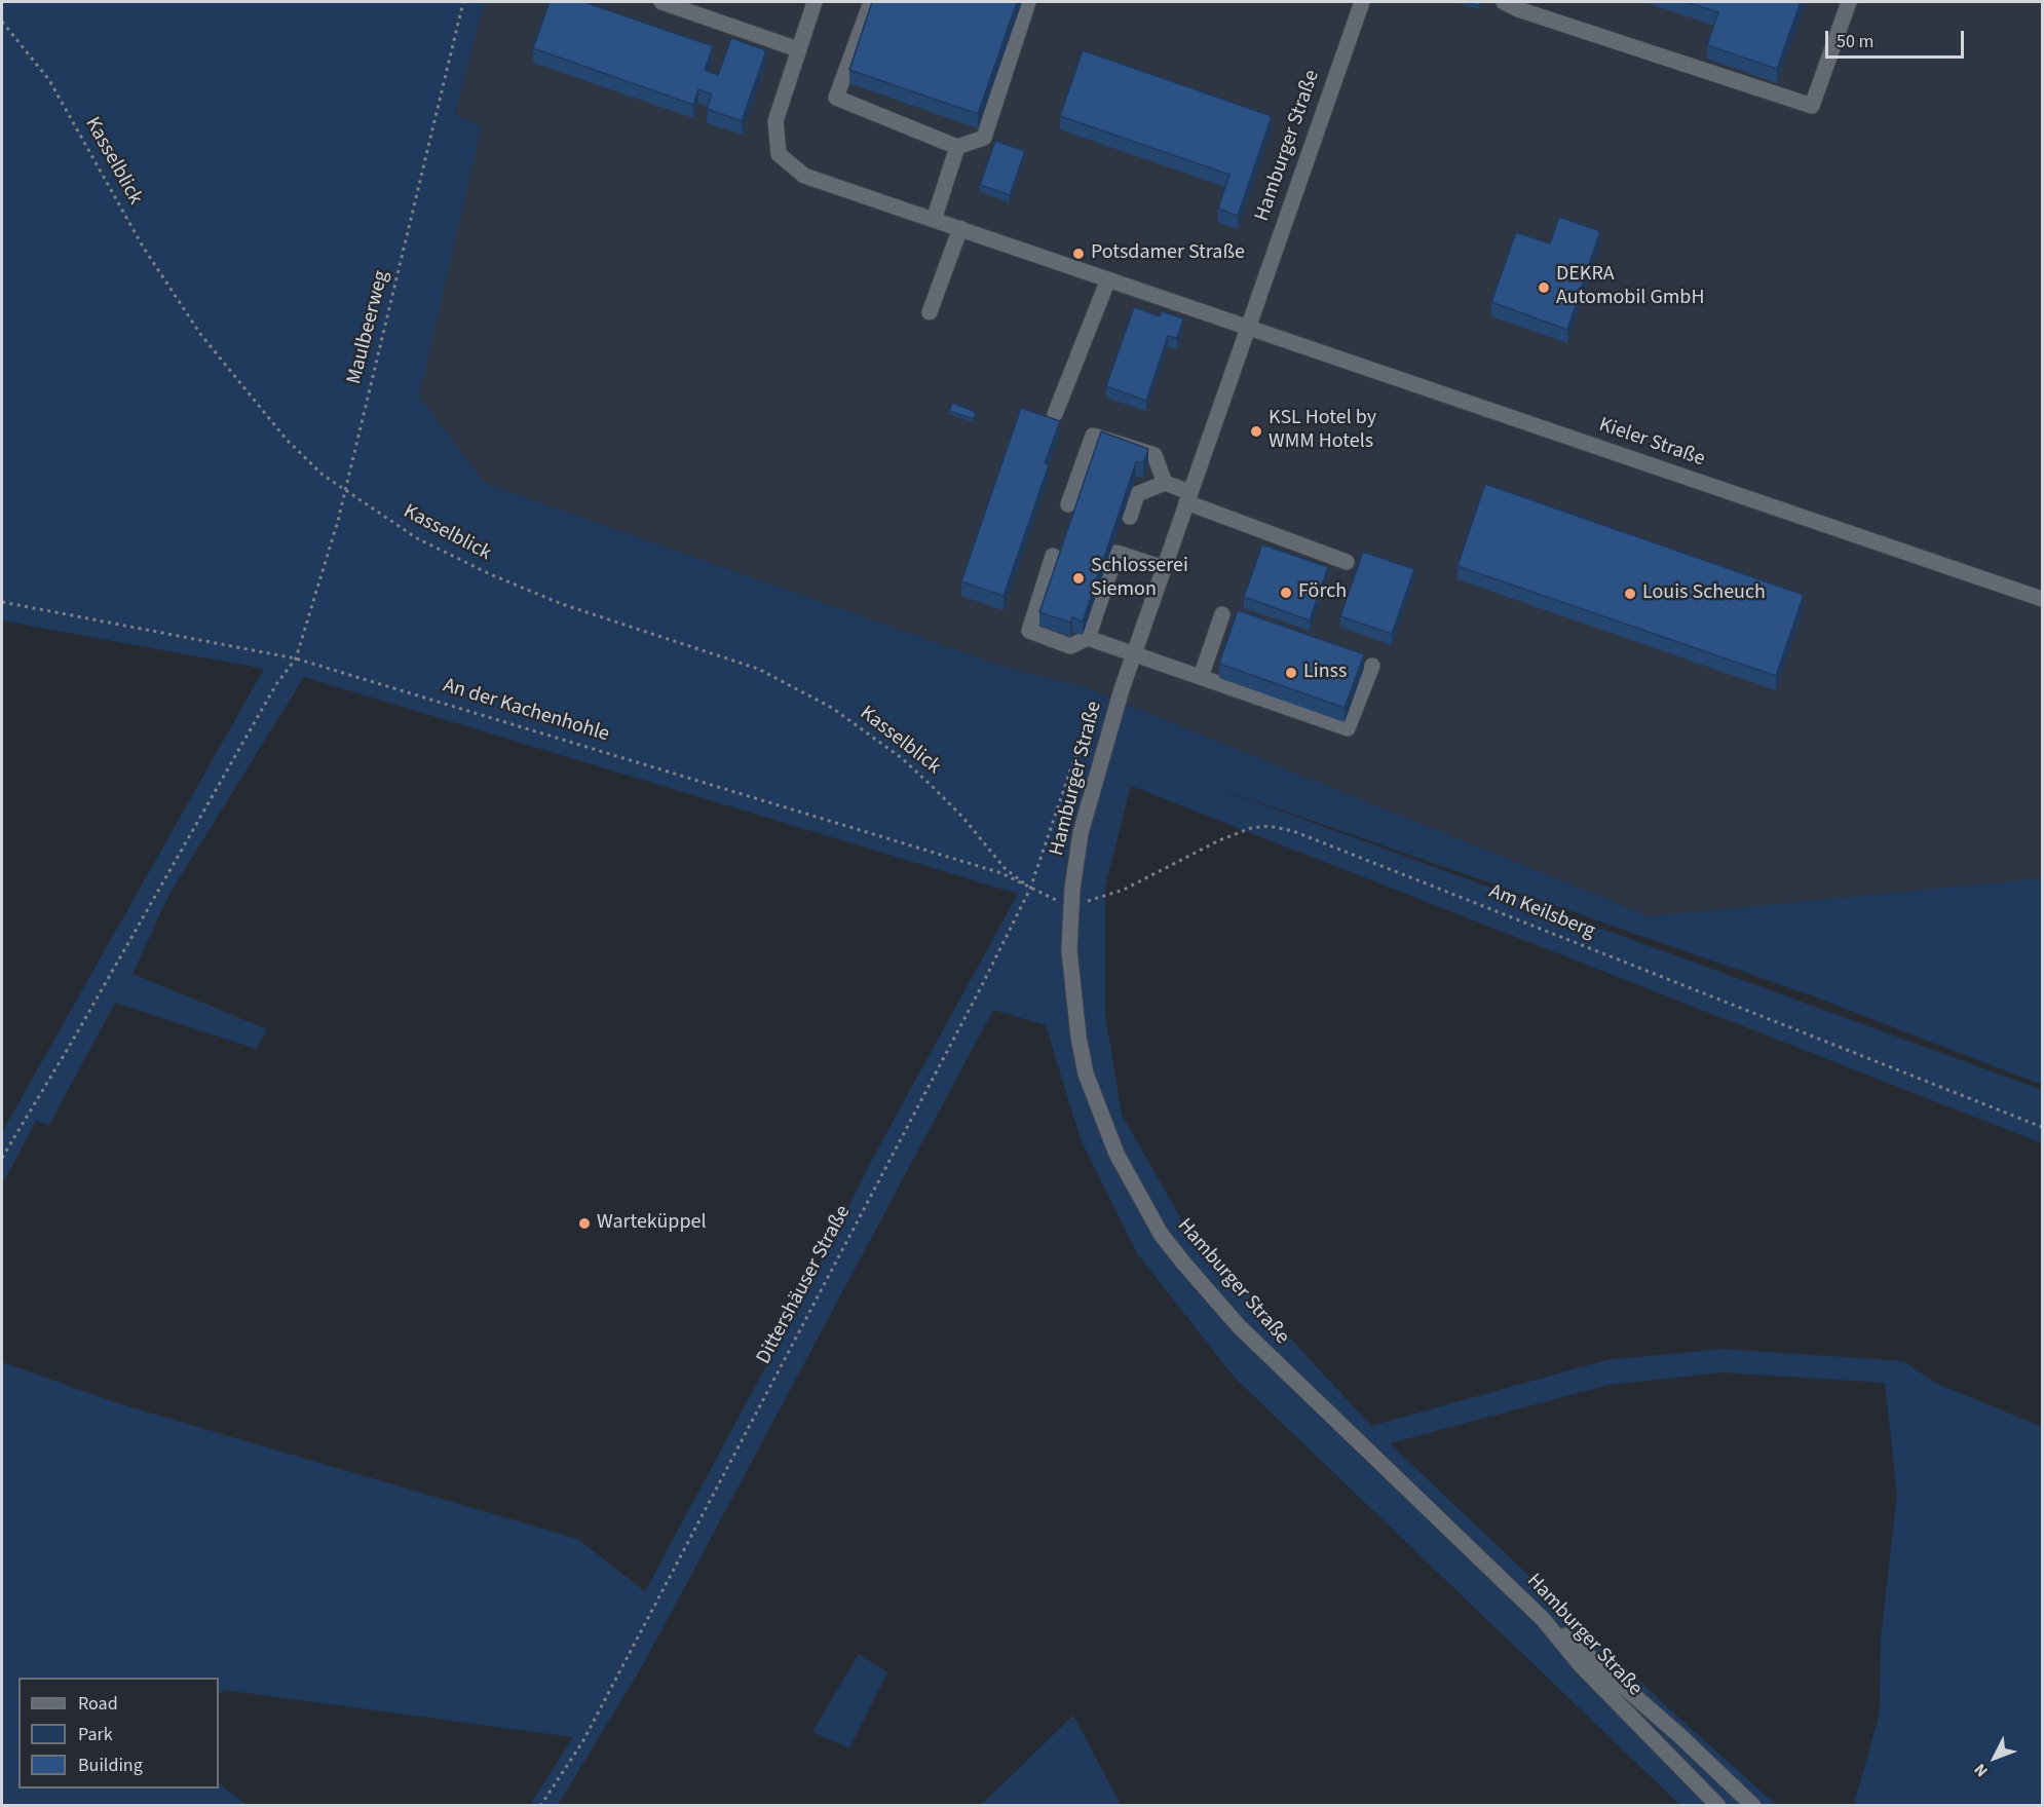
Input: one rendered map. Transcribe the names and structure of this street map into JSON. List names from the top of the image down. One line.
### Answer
{"streets":{"street":["Hamburger Straße","Kieler Straße"],"path":["Kasselblick","Maulbeerweg","An der Kachenhohle","Am Keilsberg","Dittershäuser Straße"]},"crossings":[["Hamburger Straße","Kieler Straße"],["Hamburger Straße","Am Keilsberg"],["Kasselblick","Maulbeerweg"],["Kasselblick","An der Kachenhohle"],["Kasselblick","Am Keilsberg"],["Kasselblick","Dittershäuser Straße"],["Maulbeerweg","An der Kachenhohle"],["An der Kachenhohle","Am Keilsberg"],["An der Kachenhohle","Dittershäuser Straße"],["Am Keilsberg","Dittershäuser Straße"]],"places":["Potsdamer Straße","DEKRA Automobil GmbH","KSL Hotel by WMM Hotels","Schlosserei Siemon","Förch","Louis Scheuch","Linss","Warteküppel"],"legend":["Road","Park","Building"],"scale_bar":"50 m","north":"bottom left"}
